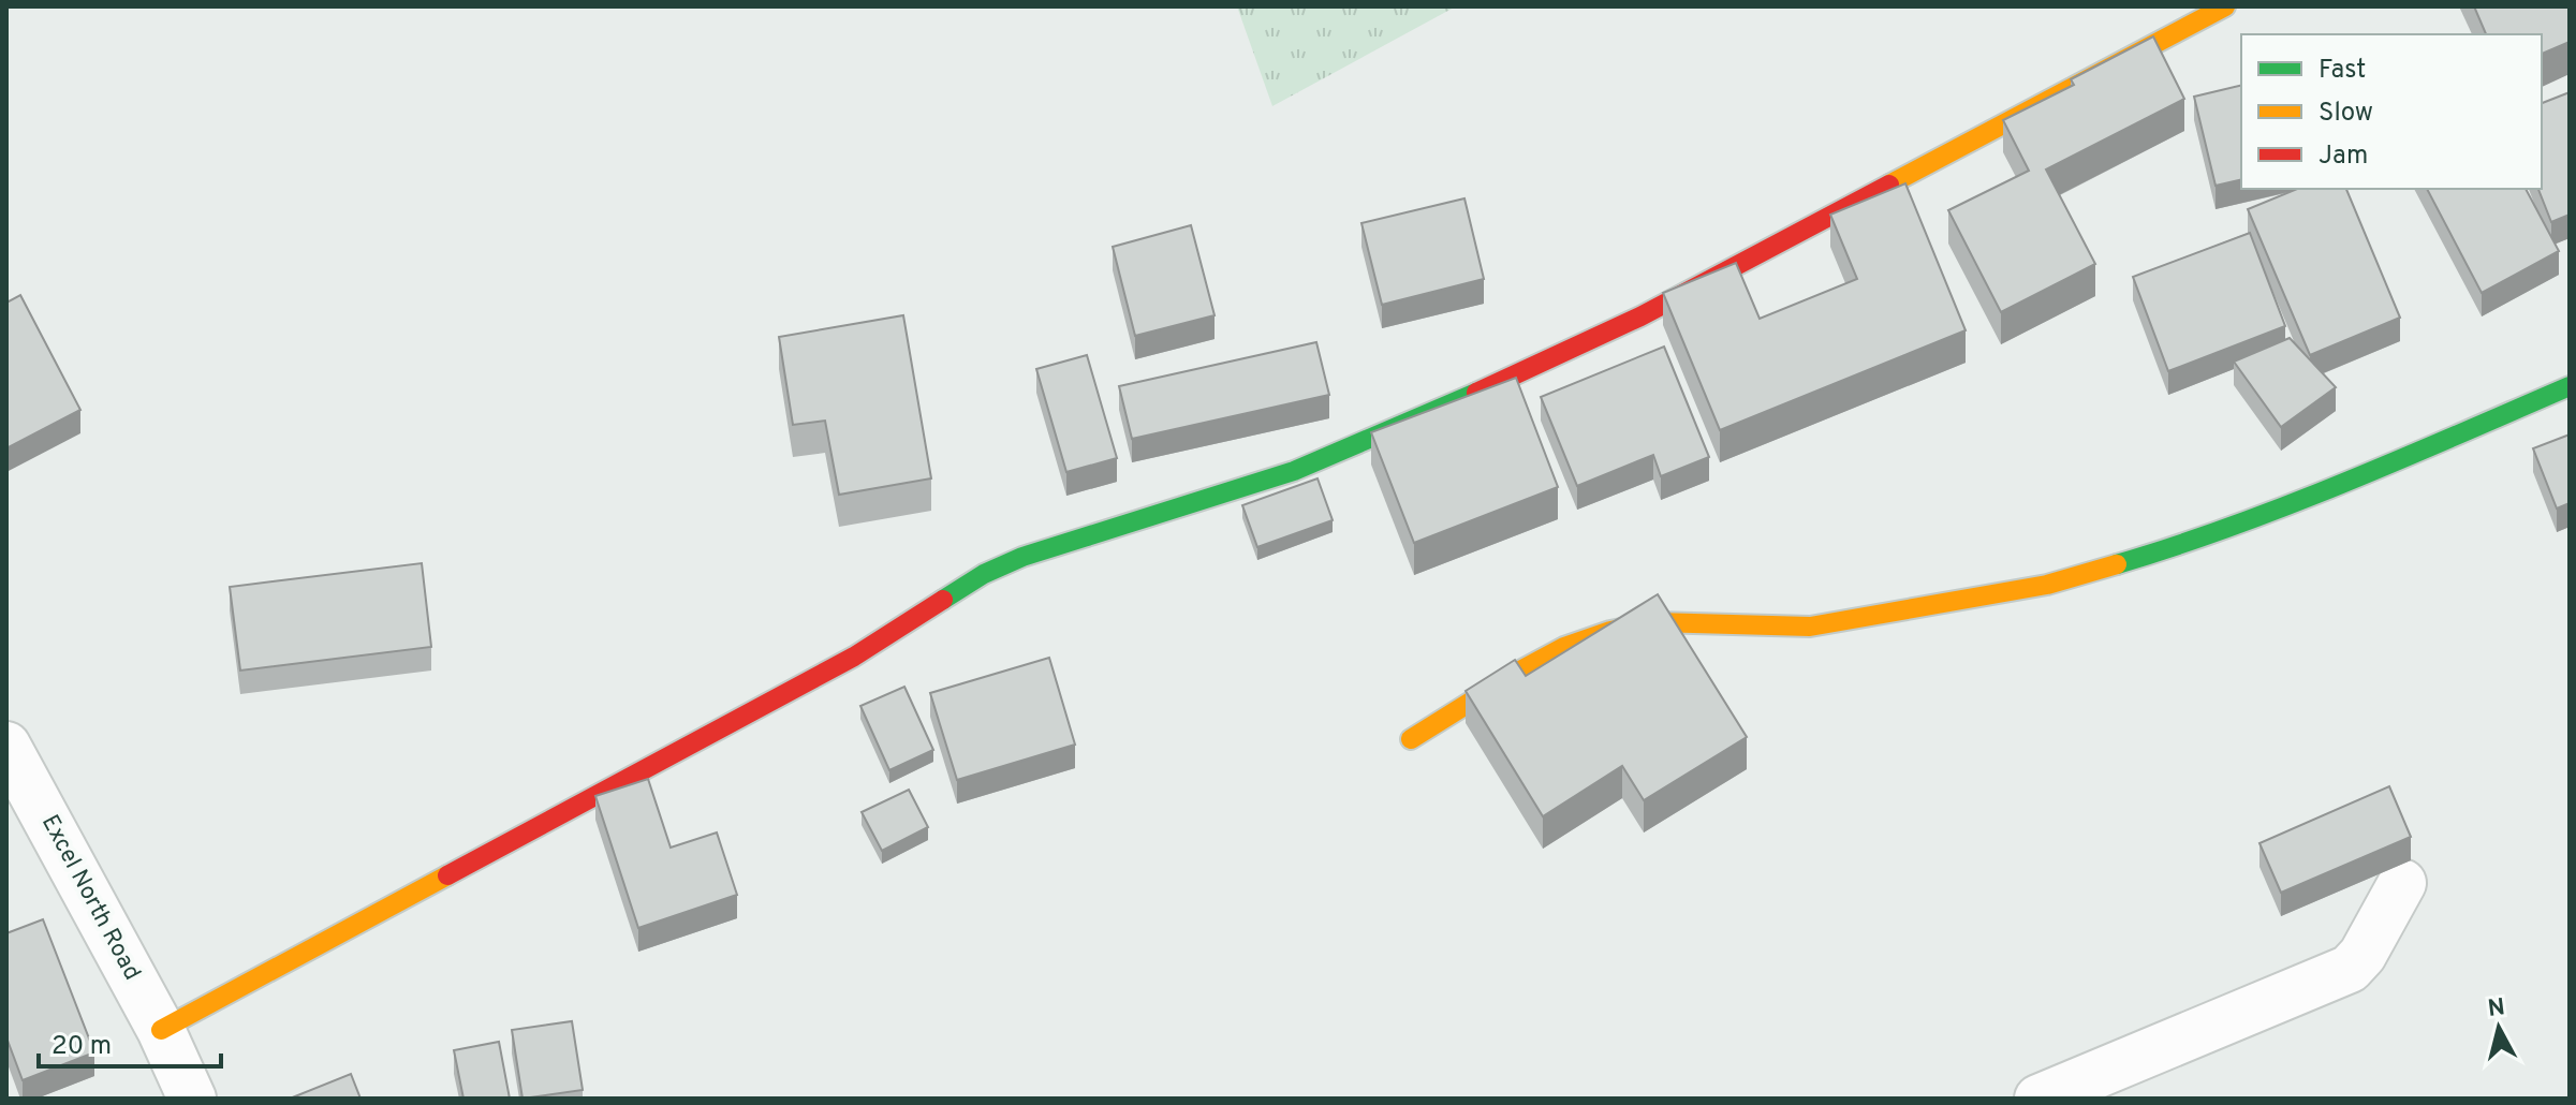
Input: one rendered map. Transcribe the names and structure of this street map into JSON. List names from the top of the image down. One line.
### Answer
{"streets":{"street":["Excel North Road"]},"legend":["Fast","Slow","Jam"],"scale_bar":"20 m","north":"top"}
